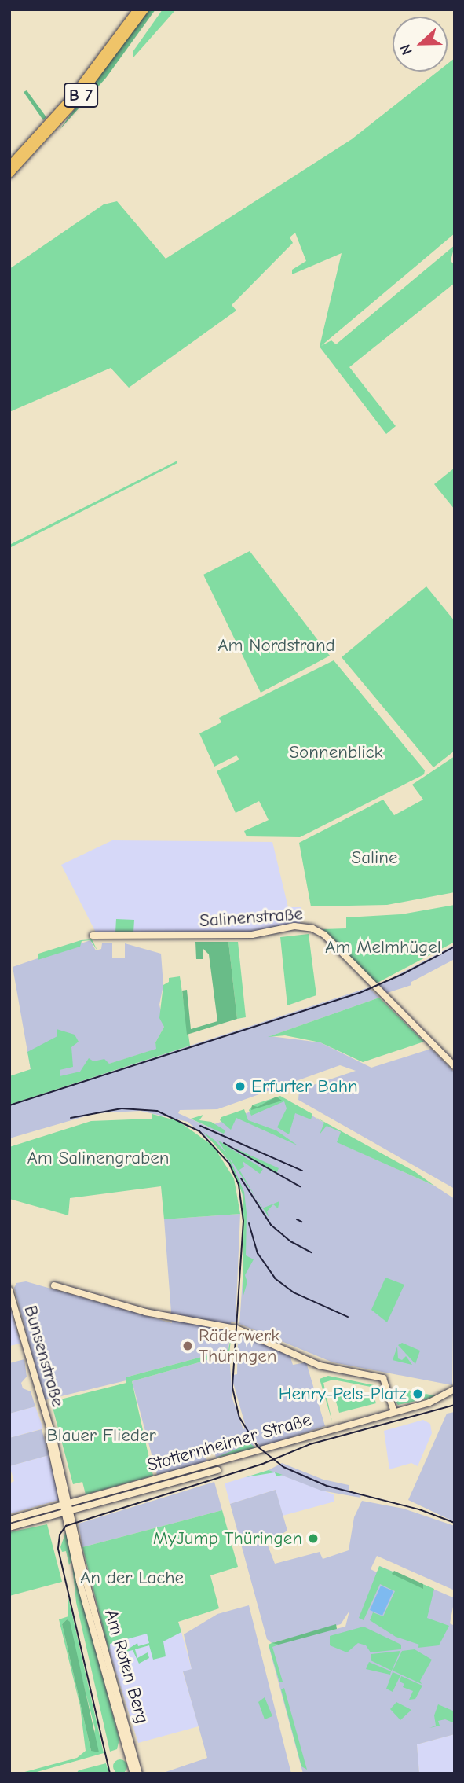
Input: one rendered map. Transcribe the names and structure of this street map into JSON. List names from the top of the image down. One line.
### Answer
{"streets":{"highway":["B 7"],"main road":["Salinenstraße","Bunsenstraße","Stotternheimer Straße","Am Roten Berg"]},"crossings":[["Bunsenstraße","Stotternheimer Straße"],["Bunsenstraße","Am Roten Berg"],["Stotternheimer Straße","Am Roten Berg"]],"parks":["Am Nordstrand","Sonnenblick","Saline","Am Melmhügel","Am Salinengraben","Blauer Flieder","An der Lache"],"places":["Erfurter Bahn","Räderwerk Thüringen","Henry-Pels-Platz","MyJump Thüringen"],"north":"left"}
